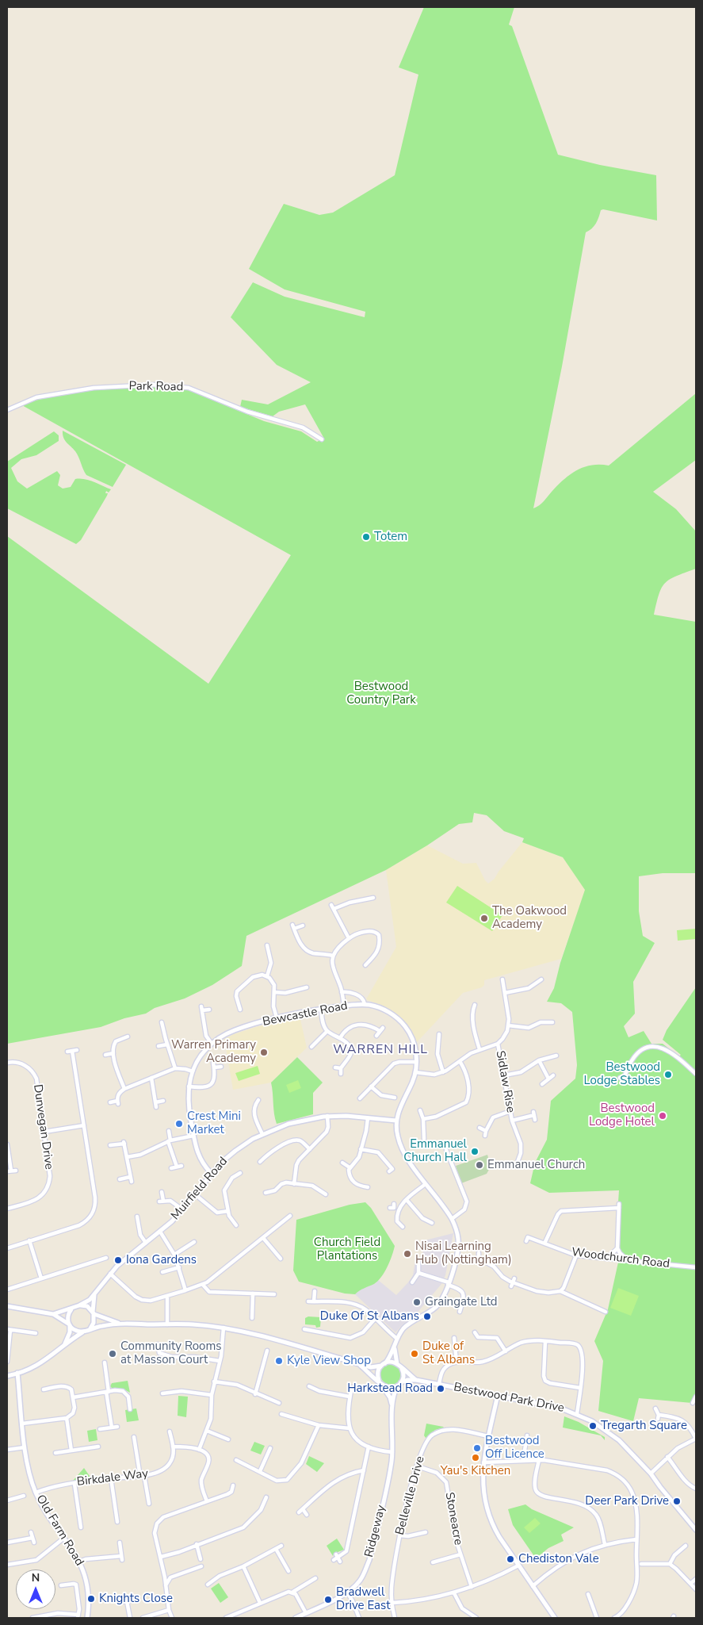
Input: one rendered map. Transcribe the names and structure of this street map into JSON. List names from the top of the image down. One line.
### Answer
{"streets":{"street":["Park Road","Bewcastle Road","Sidlaw Rise","Dunvegan Drive","Muirfield Road","Woodchurch Road","Bestwood Park Drive","Birkdale Way","Belleville Drive","Stoneacre","Old Farm Road","Ridgeway"]},"crossings":[["Bewcastle Road","Muirfield Road"],["Bewcastle Road","Bestwood Park Drive"],["Bewcastle Road","Ridgeway"],["Bestwood Park Drive","Ridgeway"],["Birkdale Way","Old Farm Road"],["Belleville Drive","Stoneacre"]],"districts":["WARREN HILL"],"parks":["Bestwood Country Park","Church Field Plantations"],"places":["Totem","The Oakwood Academy","Warren Primary Academy","Bestwood Lodge Stables","Bestwood Lodge Hotel","Crest Mini Market","Emmanuel Church Hall","Emmanuel Church","Nisai Learning Hub (Nottingham)","Iona Gardens","Graingate Ltd","Duke Of St Albans","Community Rooms at Masson Court","Duke of St Albans","Kyle View Shop","Harkstead Road","Tregarth Square","Bestwood Off Licence","Yau's Kitchen","Deer Park Drive","Chediston Vale","Knights Close","Bradwell Drive East"],"north":"top"}
